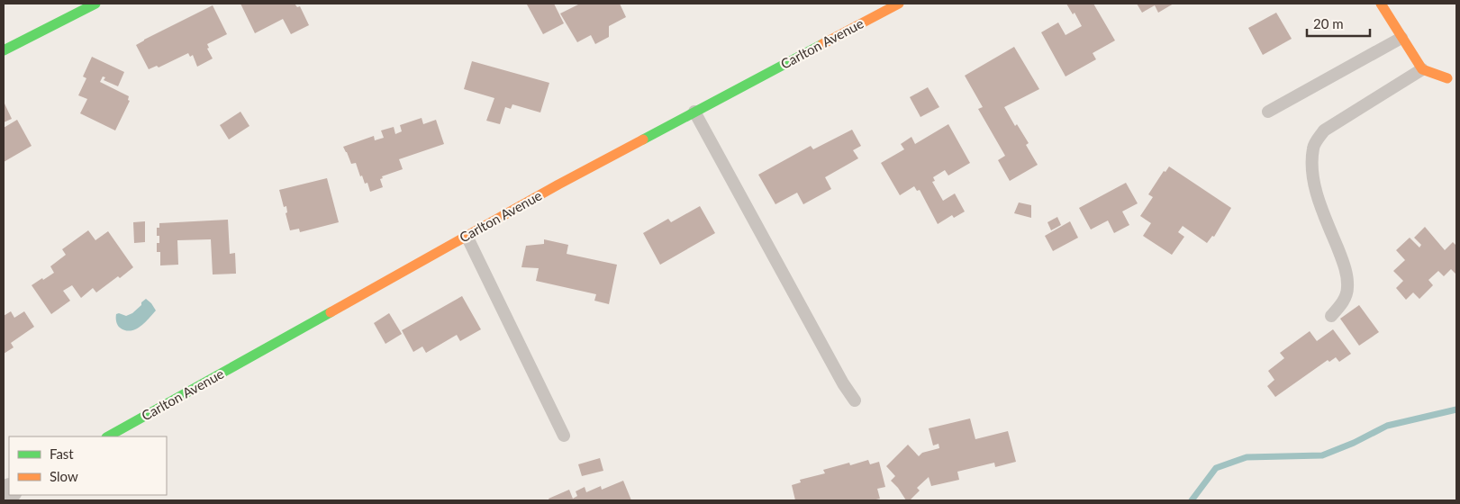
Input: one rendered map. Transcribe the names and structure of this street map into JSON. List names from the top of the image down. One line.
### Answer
{"streets":{"street":["Carlton Avenue"]},"legend":["Fast","Slow"],"scale_bar":"20 m"}
